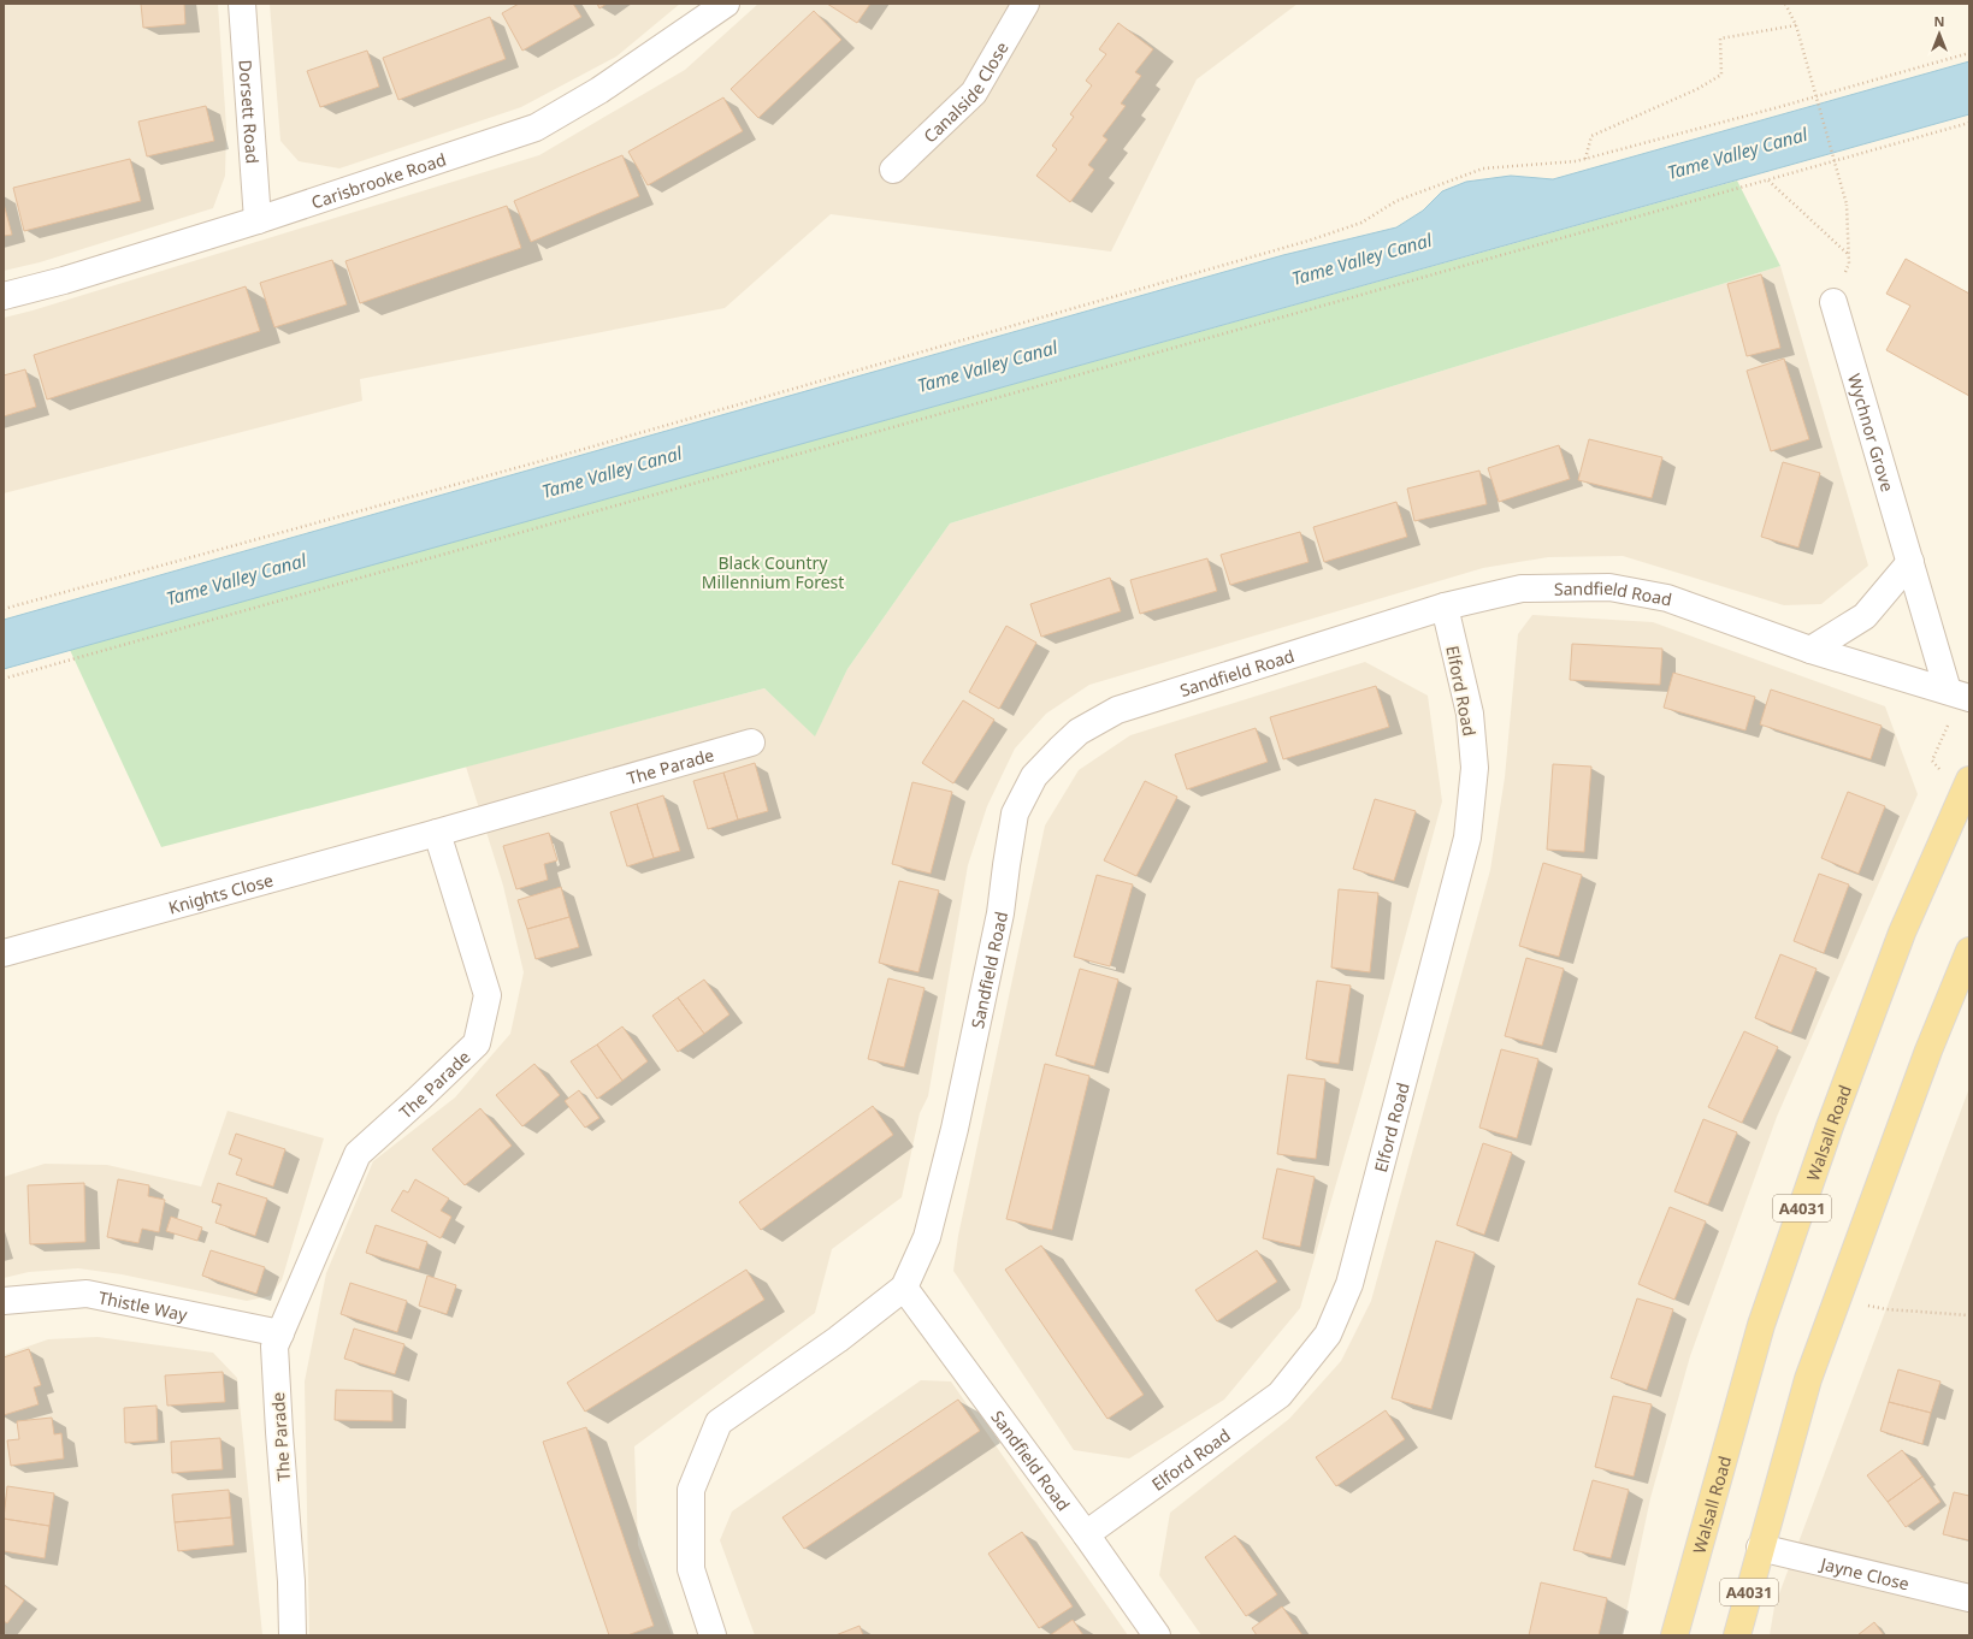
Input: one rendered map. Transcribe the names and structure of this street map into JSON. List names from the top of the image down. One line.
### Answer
{"streets":{"main road":["Walsall Road","A4031"],"street":["Canalside Close","Dorsett Road","Carisbrooke Road","Wychnor Grove","Sandfield Road","Elford Road","The Parade","Knights Close","Thistle Way","Jayne Close"]},"crossings":[["Dorsett Road","Carisbrooke Road"],["Wychnor Grove","Sandfield Road"],["Sandfield Road","Elford Road"],["The Parade","Knights Close"],["The Parade","Thistle Way"],["A4031","Jayne Close"]],"water":["Tame Valley Canal"],"parks":["Black Country Millennium Forest"],"north":"top"}
